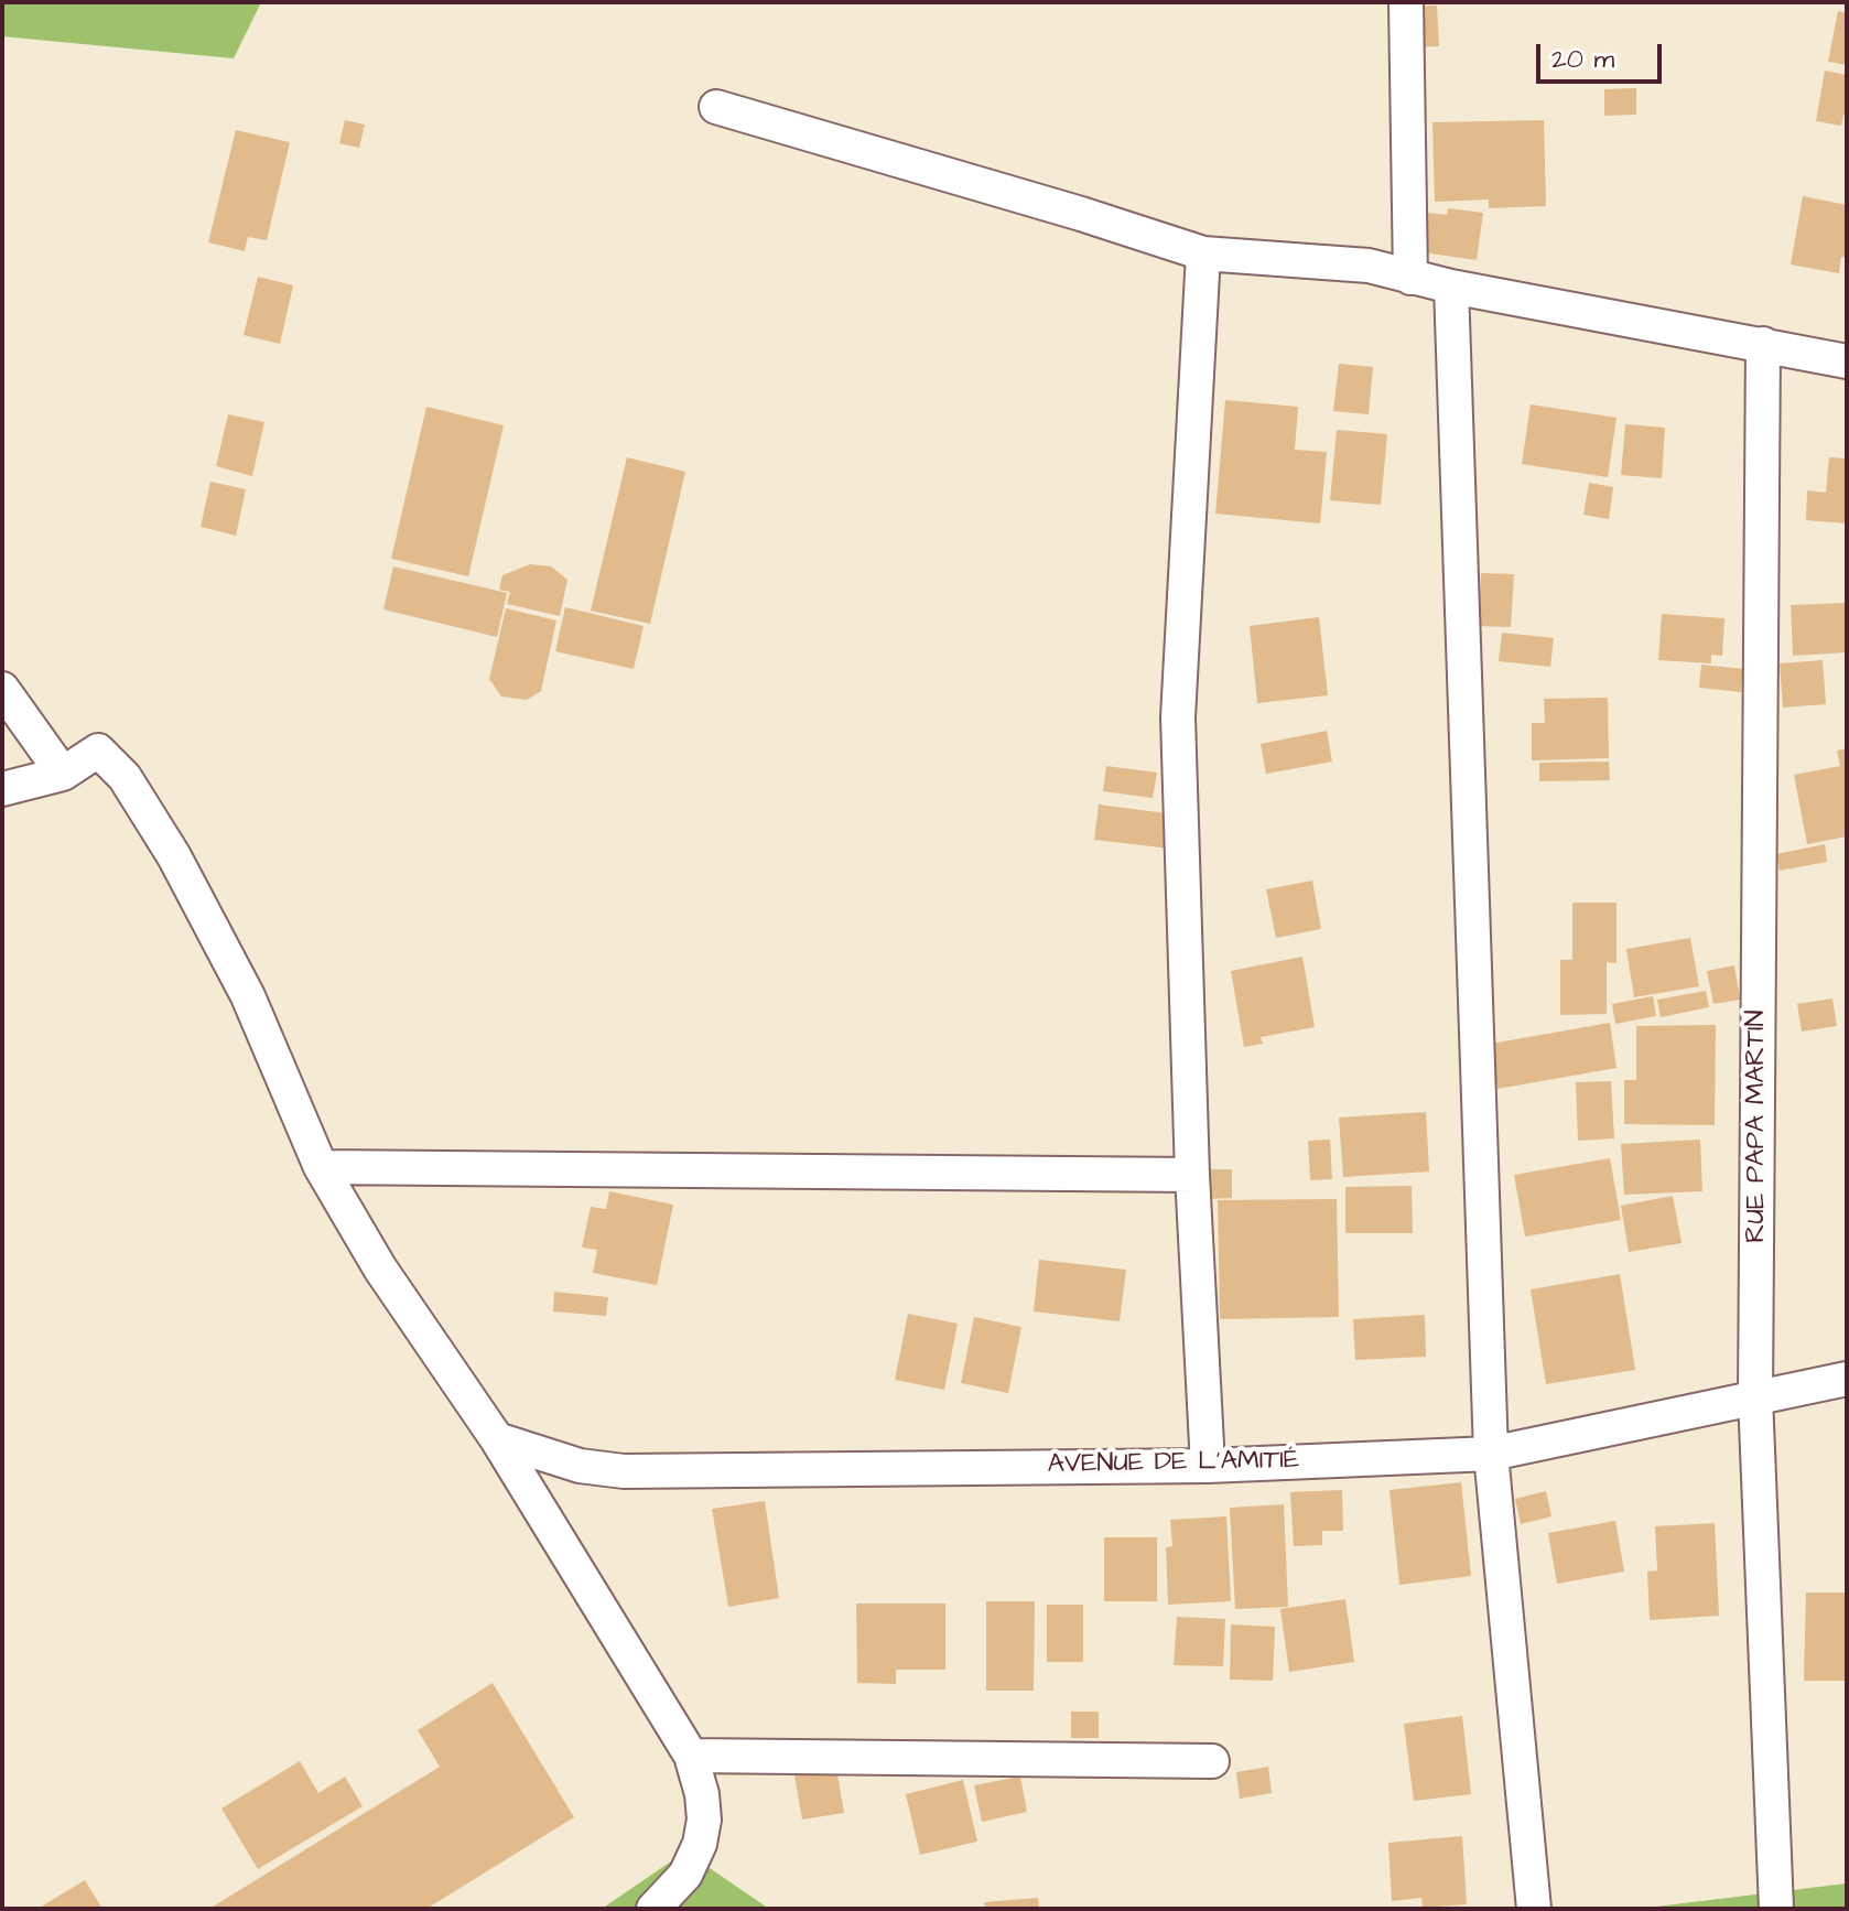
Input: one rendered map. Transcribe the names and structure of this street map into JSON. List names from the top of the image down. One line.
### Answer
{"streets":{"street":["RUE PAPA MARTIN","AVENUE DE L'AMITIÉ"]},"crossings":[["RUE PAPA MARTIN","AVENUE DE L'AMITIÉ"]],"scale_bar":"20 m"}
